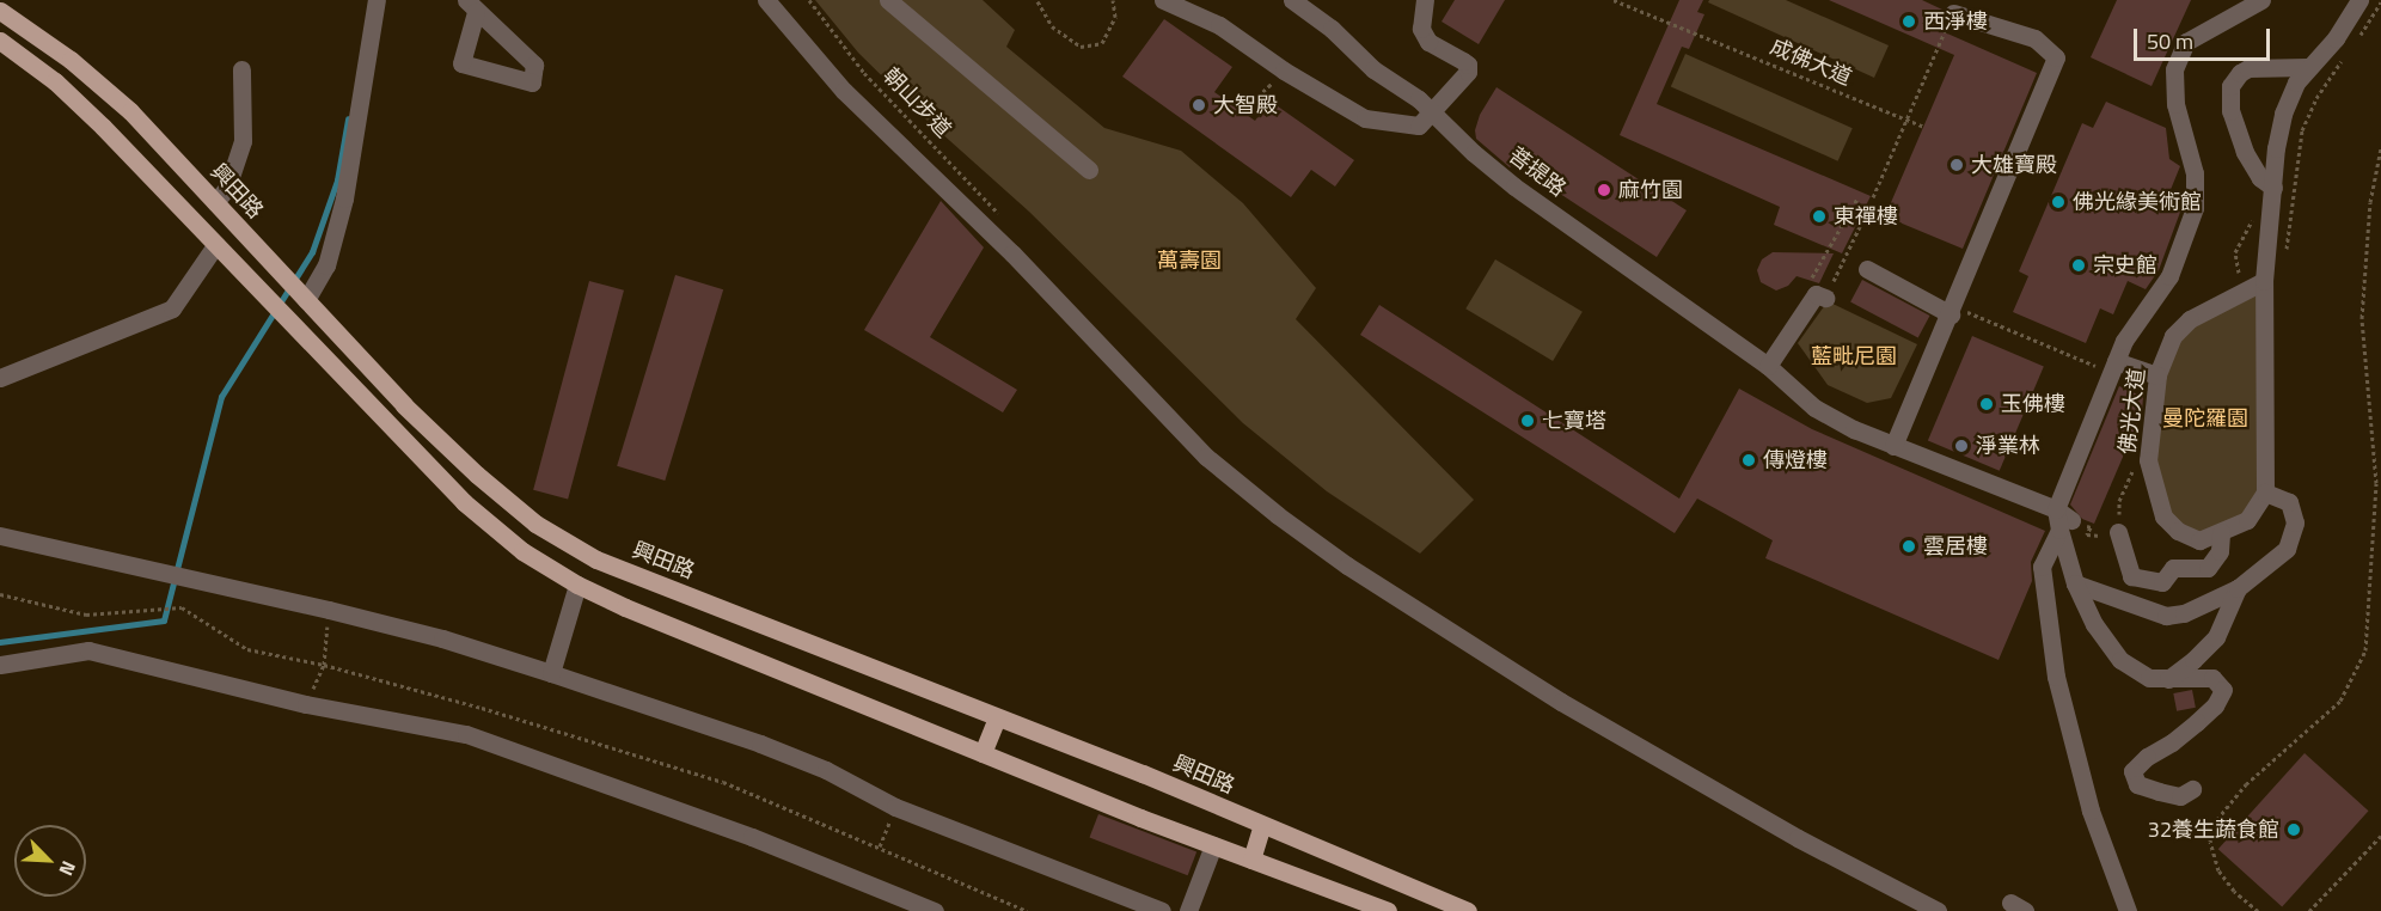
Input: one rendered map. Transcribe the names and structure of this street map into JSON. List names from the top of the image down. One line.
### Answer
{"streets":{"main road":["興田路"],"street":["菩提路","佛光大道"],"path":["成佛大道","朝山步道"]},"parks":["萬壽園","藍毗尼園","曼陀羅園"],"places":["西淨樓","大智殿","大雄寶殿","麻竹園","佛光緣美術館","東禪樓","宗史館","玉佛樓","七寶塔","淨業林","傳燈樓","雲居樓","32養生蔬食館"],"scale_bar":"50 m","north":"bottom right"}
